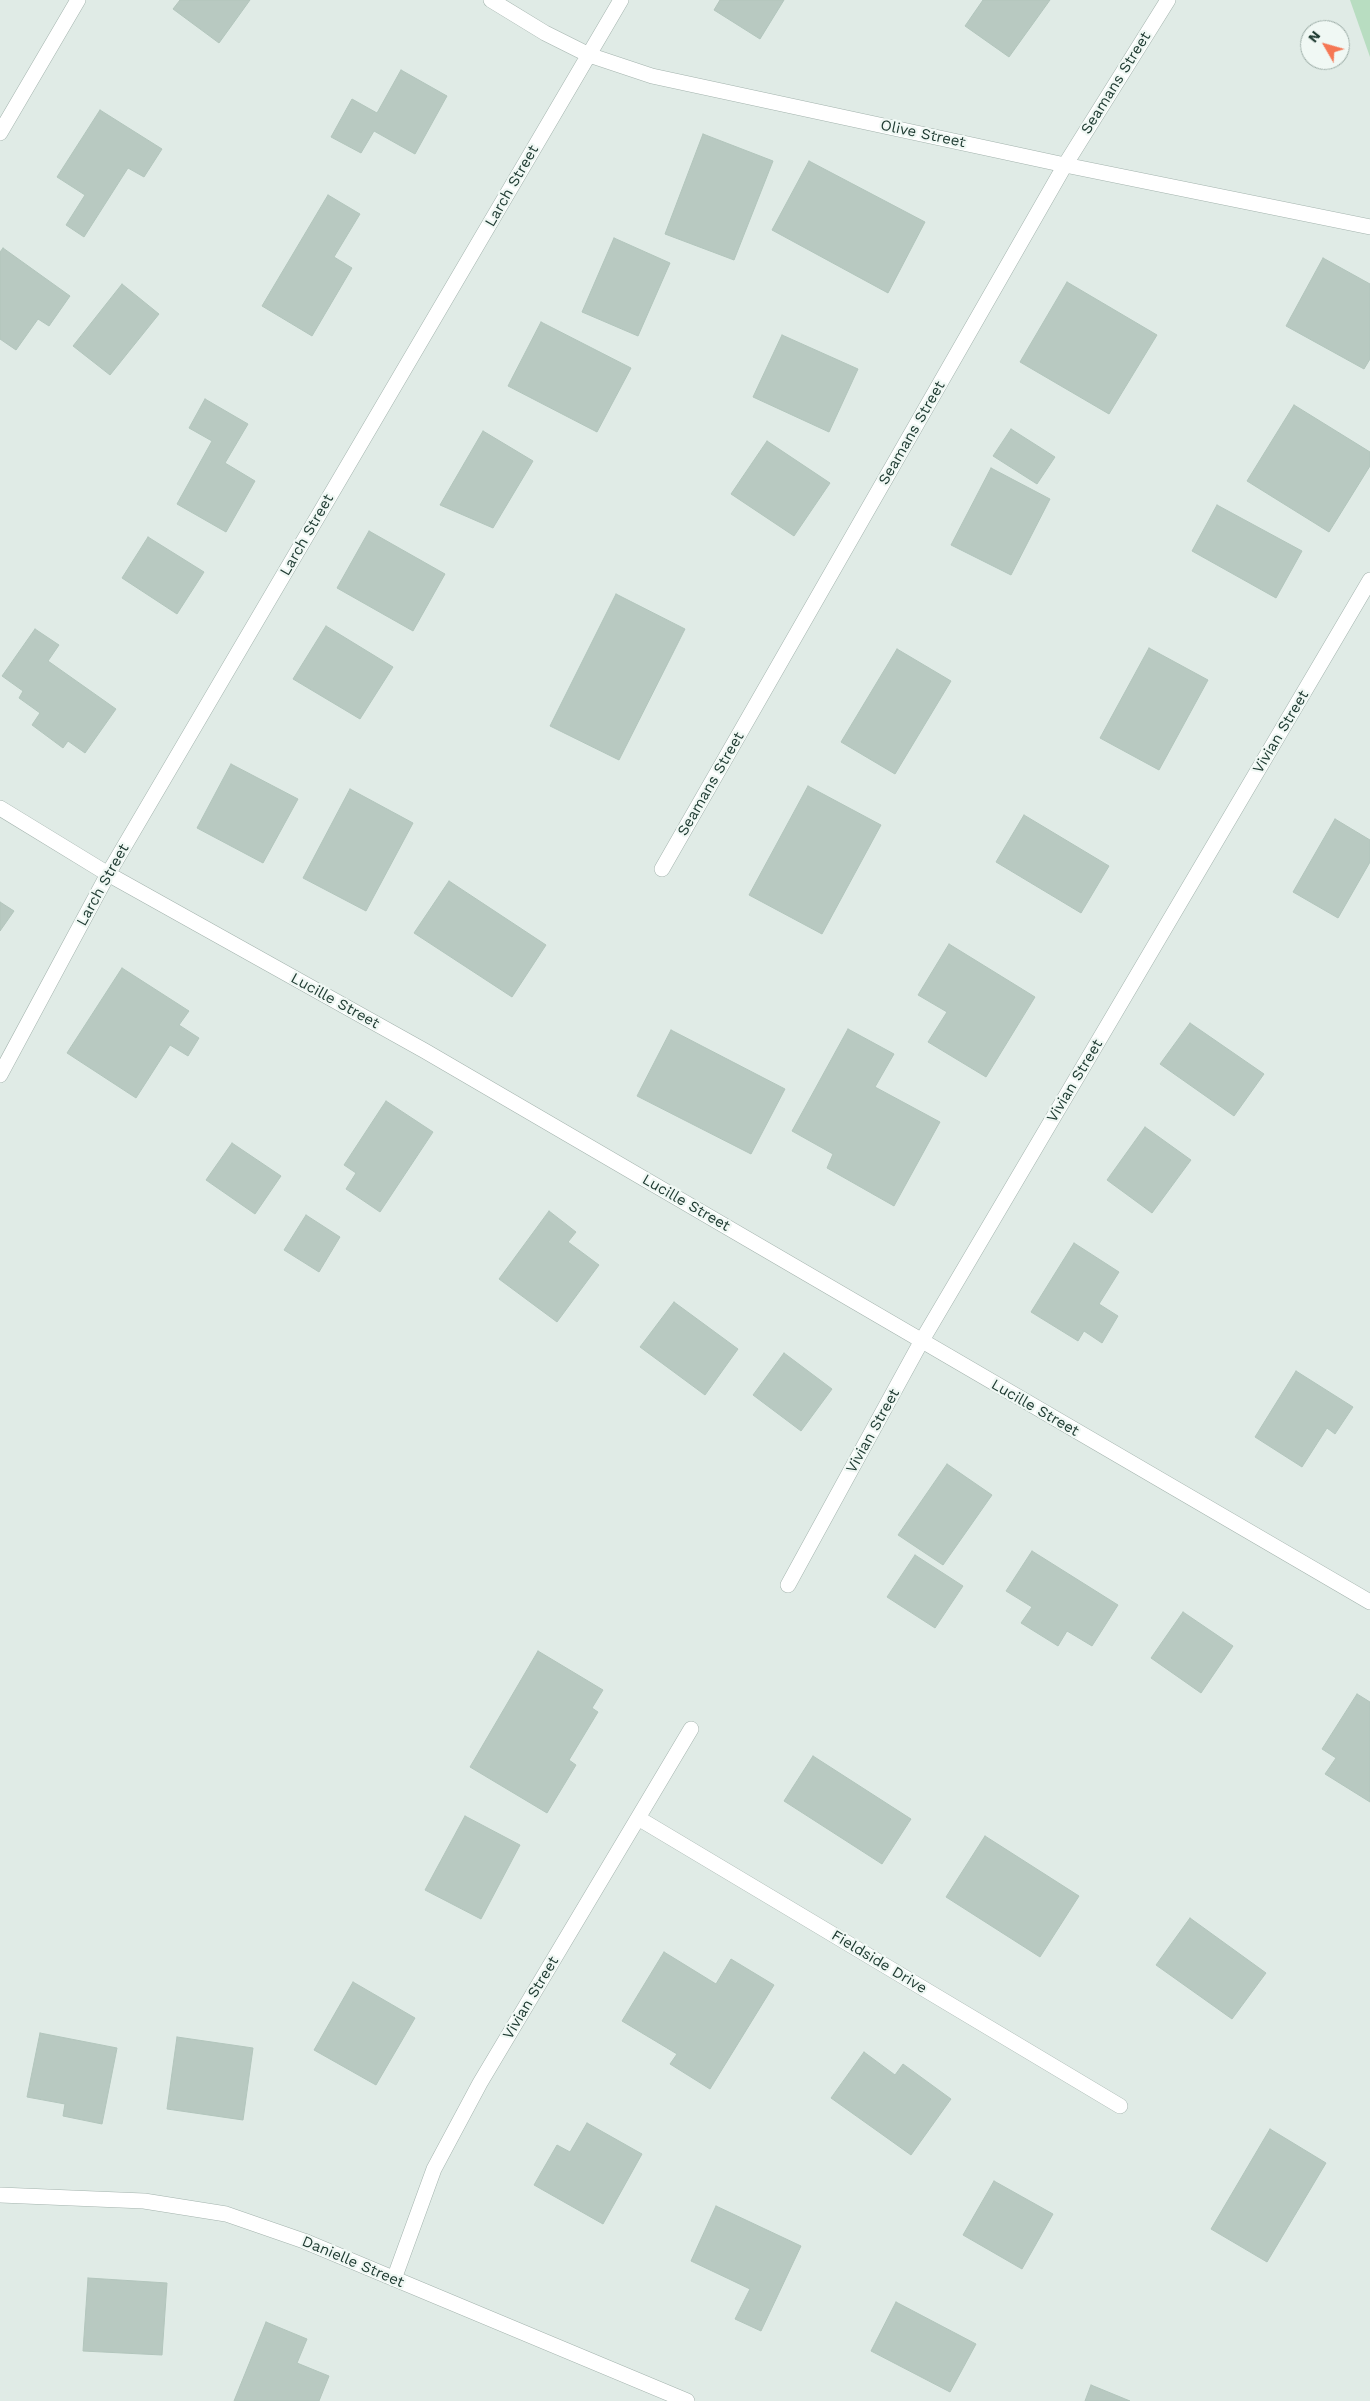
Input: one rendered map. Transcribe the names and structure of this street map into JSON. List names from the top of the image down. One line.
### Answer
{"streets":{"street":["Seamans Street","Olive Street","Larch Street","Vivian Street","Lucille Street","Fieldside Drive","Danielle Street"]},"crossings":[["Seamans Street","Olive Street"],["Olive Street","Larch Street"],["Larch Street","Lucille Street"],["Vivian Street","Lucille Street"],["Vivian Street","Fieldside Drive"],["Vivian Street","Danielle Street"]],"north":"top left"}
